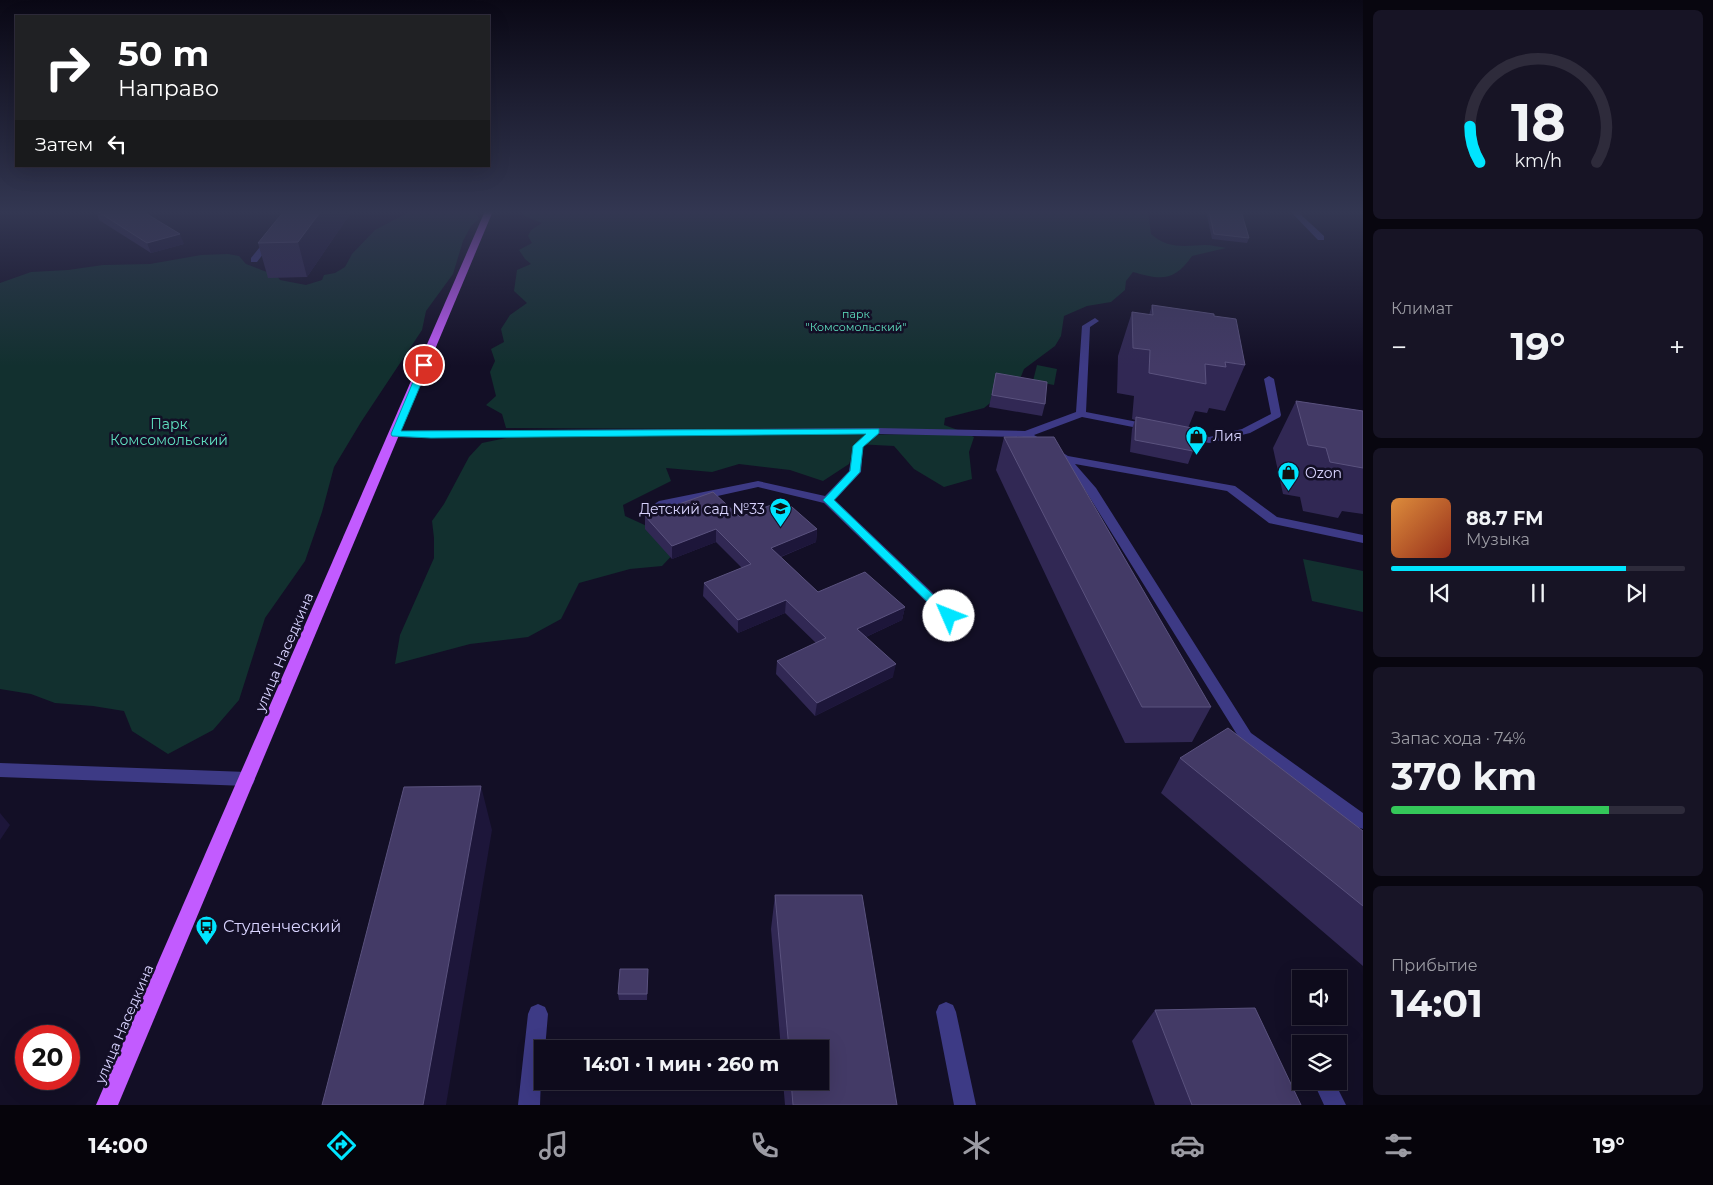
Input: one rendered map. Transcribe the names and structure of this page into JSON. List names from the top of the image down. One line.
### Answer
{"streets":{"main road":["улица Наседкина"]},"parks":["парк \"Комсомольский\"","Парк Комсомольский"],"places":{"shop":["Лия","Ozon"],"school or university":["Детский сад №33"],"bus stop":["Студенческий"]},"page":{"turn":["50 m","Направо"],"then":"Затем","tile":["Климат",["Запас хода · 74%","370 km"],["Прибытие","14:01"]],"heat":["−","19°","+"],"song":["88.7 FM","Музыка"],"limit":"20","trip":"14:01 · 1 мин · 260 m","tabs":["14:00","19°"],"gauge":["18","km/h"]}}
